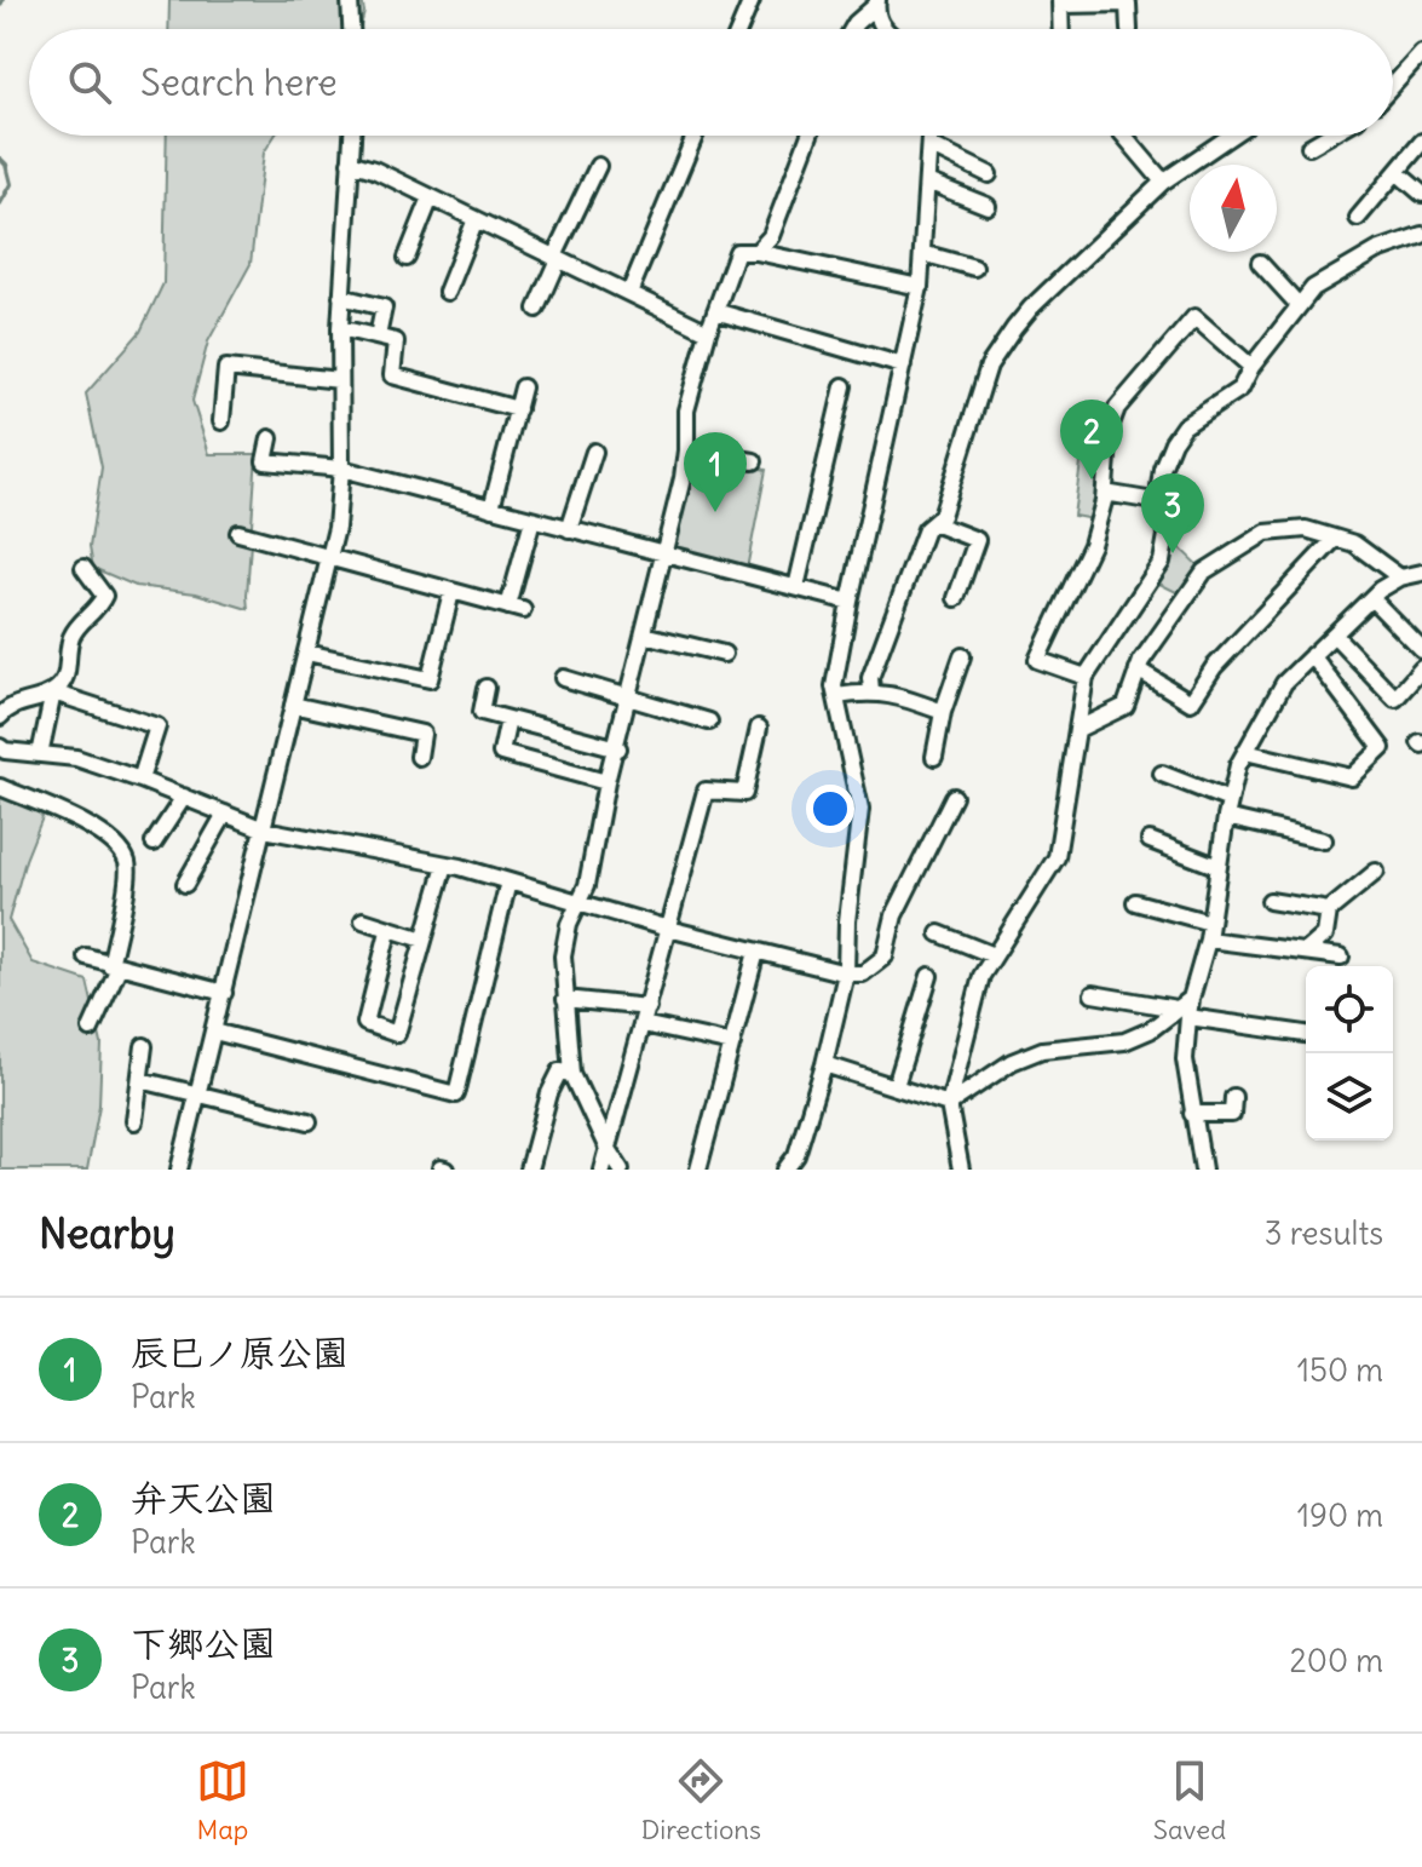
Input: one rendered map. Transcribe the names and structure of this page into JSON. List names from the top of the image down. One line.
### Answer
{"north":"top","page":{"search":"Search here","pins":["2","1","3"],"heading":["Nearby","3 results"],"list":[{"mark":"1","name":"辰巳ノ原公園","note":"Park","value":"150 m"},{"mark":"2","name":"弁天公園","note":"Park","value":"190 m"},{"mark":"3","name":"下郷公園","note":"Park","value":"200 m"}],"nav":["Map","Directions","Saved"]}}
